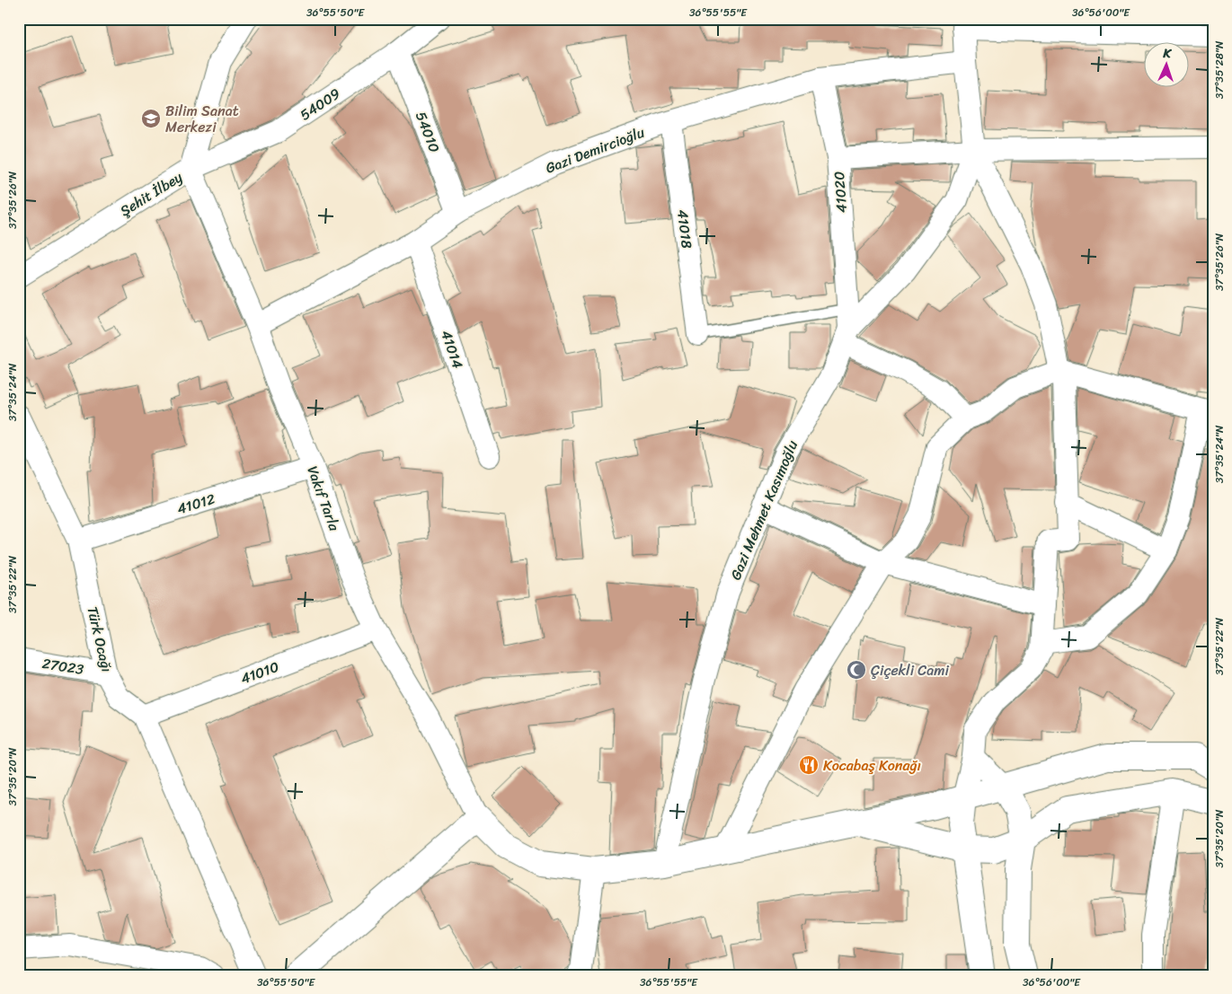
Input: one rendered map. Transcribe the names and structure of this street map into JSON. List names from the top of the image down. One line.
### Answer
{"streets":{"street":["54009","54010","Gazi Demircioğlu","41020","Şehit İlbey","41018","41014","Vakıf Tarla","41012","Gazi Mehmet Kasımoğlu","Türk Ocağı","27023","41010"]},"crossings":[["54009","54010"],["54009","Şehit İlbey"],["54009","Vakıf Tarla"],["54010","Gazi Demircioğlu"],["Gazi Demircioğlu","41020"],["Gazi Demircioğlu","41018"],["Gazi Demircioğlu","41014"],["Gazi Demircioğlu","Vakıf Tarla"],["41020","Gazi Mehmet Kasımoğlu"],["Şehit İlbey","Vakıf Tarla"],["Vakıf Tarla","41012"],["Vakıf Tarla","41010"],["41012","Türk Ocağı"],["Türk Ocağı","27023"],["Türk Ocağı","41010"]],"places":{"school or university":["Bilim Sanat Merkezi"],"mosque":["Çiçekli Cami"],"restaurant":["Kocabaş Konağı"]},"north":"top","coordinates":["36°55'50\"E","36°55'55\"E","36°56'00\"E","37°35'28\"N","37°35'26\"N","37°35'24\"N","37°35'22\"N","37°35'20\"N"]}
